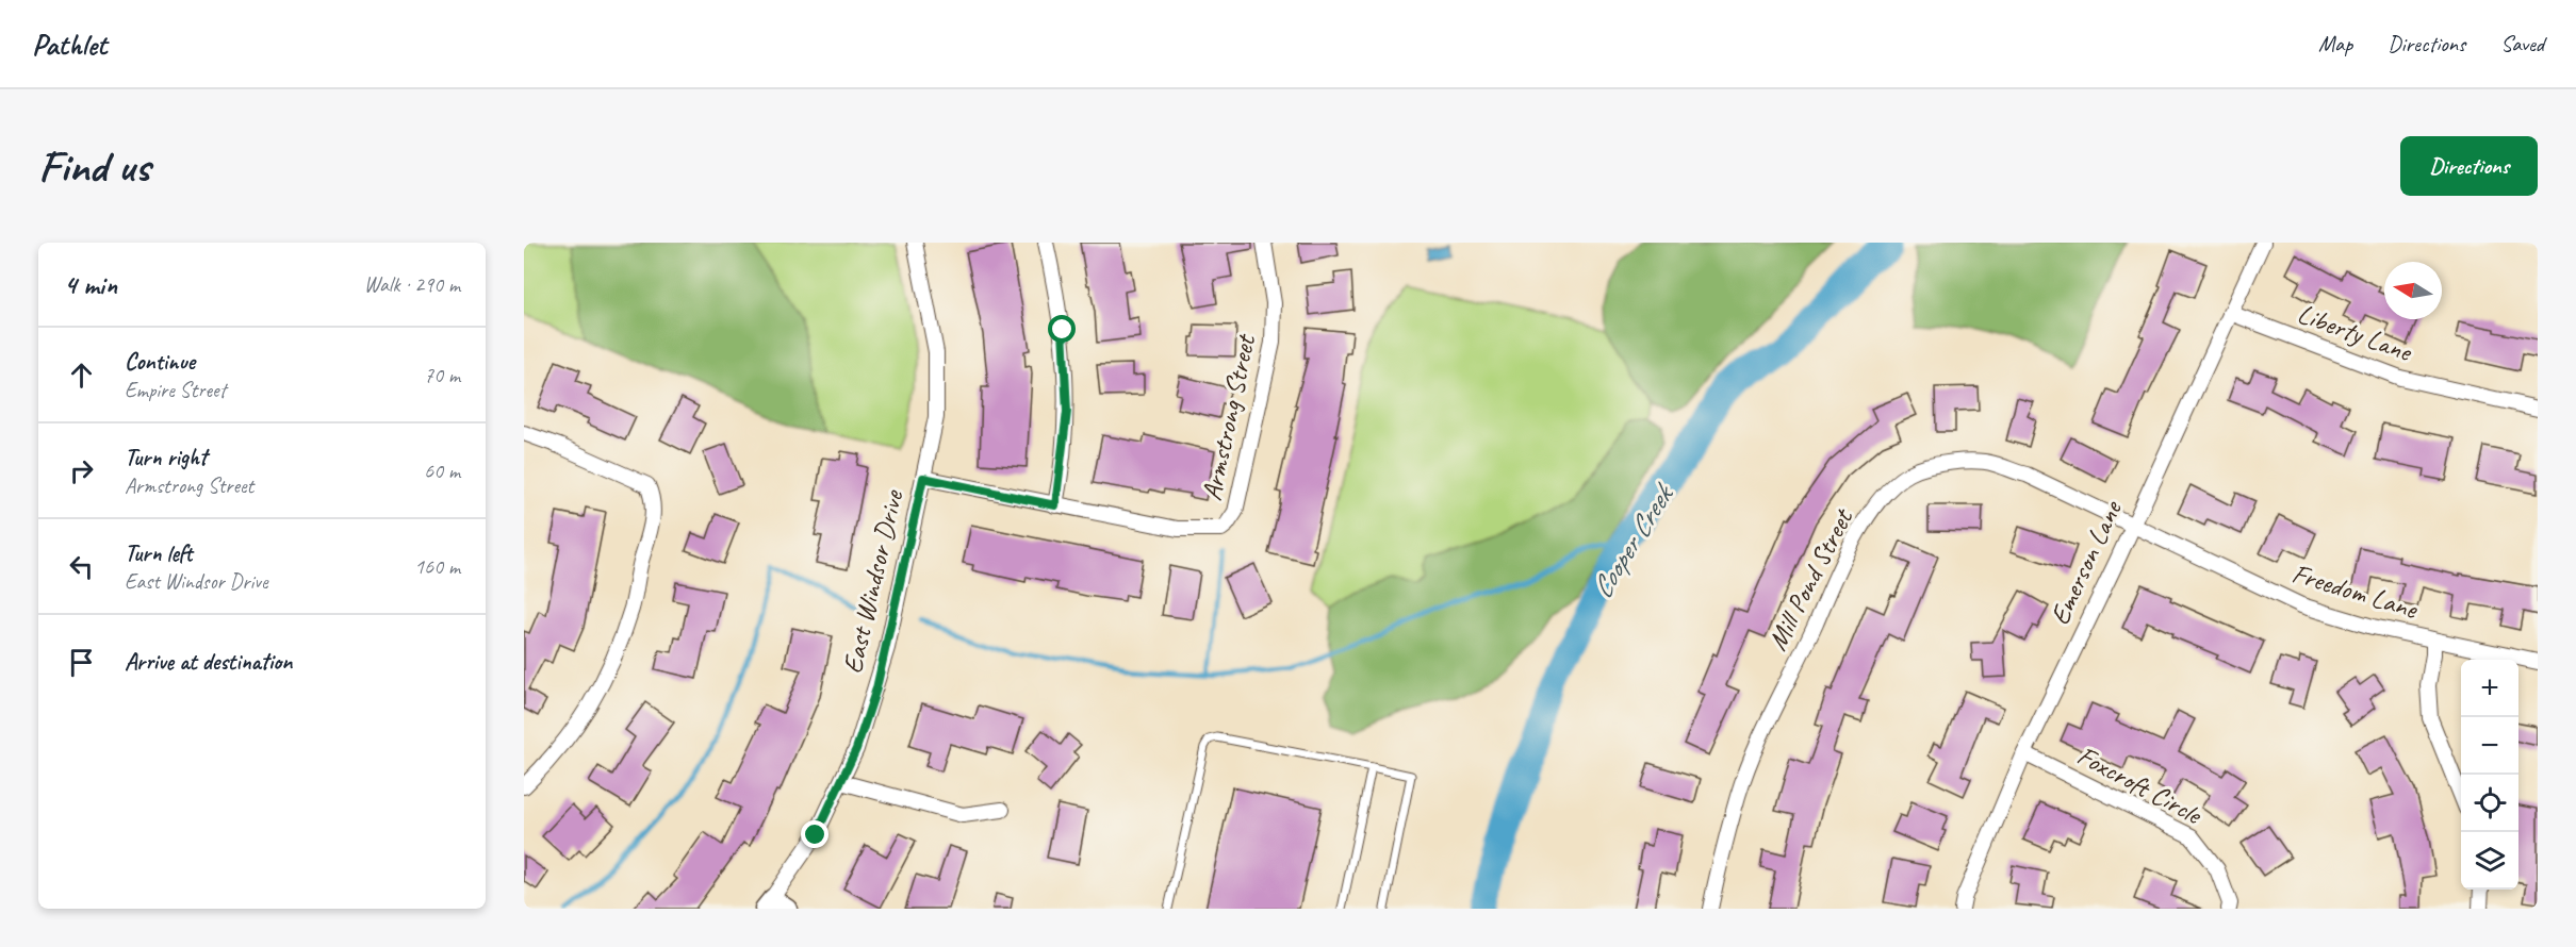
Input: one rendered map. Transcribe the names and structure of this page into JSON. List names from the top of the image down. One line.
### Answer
{"streets":{"street":["Liberty Lane","Armstrong Street","Emerson Lane","Mill Pond Street","East Windsor Drive","Freedom Lane","Foxcroft Circle"]},"crossings":[["Liberty Lane","Emerson Lane"],["Armstrong Street","East Windsor Drive"],["Emerson Lane","Mill Pond Street"],["Emerson Lane","Freedom Lane"],["Emerson Lane","Foxcroft Circle"],["Mill Pond Street","Freedom Lane"]],"water":["Cooper Creek"],"north":"left","page":{"header":"Pathlet","nav":["Map","Directions","Saved"],"buttons":"Directions","title":"Find us","heading":["4 min","Walk · 290 m"],"list":[["Continue","Empire Street","70 m"],["Turn right","Armstrong Street","60 m"],["Turn left","East Windsor Drive","160 m"],"Arrive at destination"],"map_buttons":["+","−"]}}
